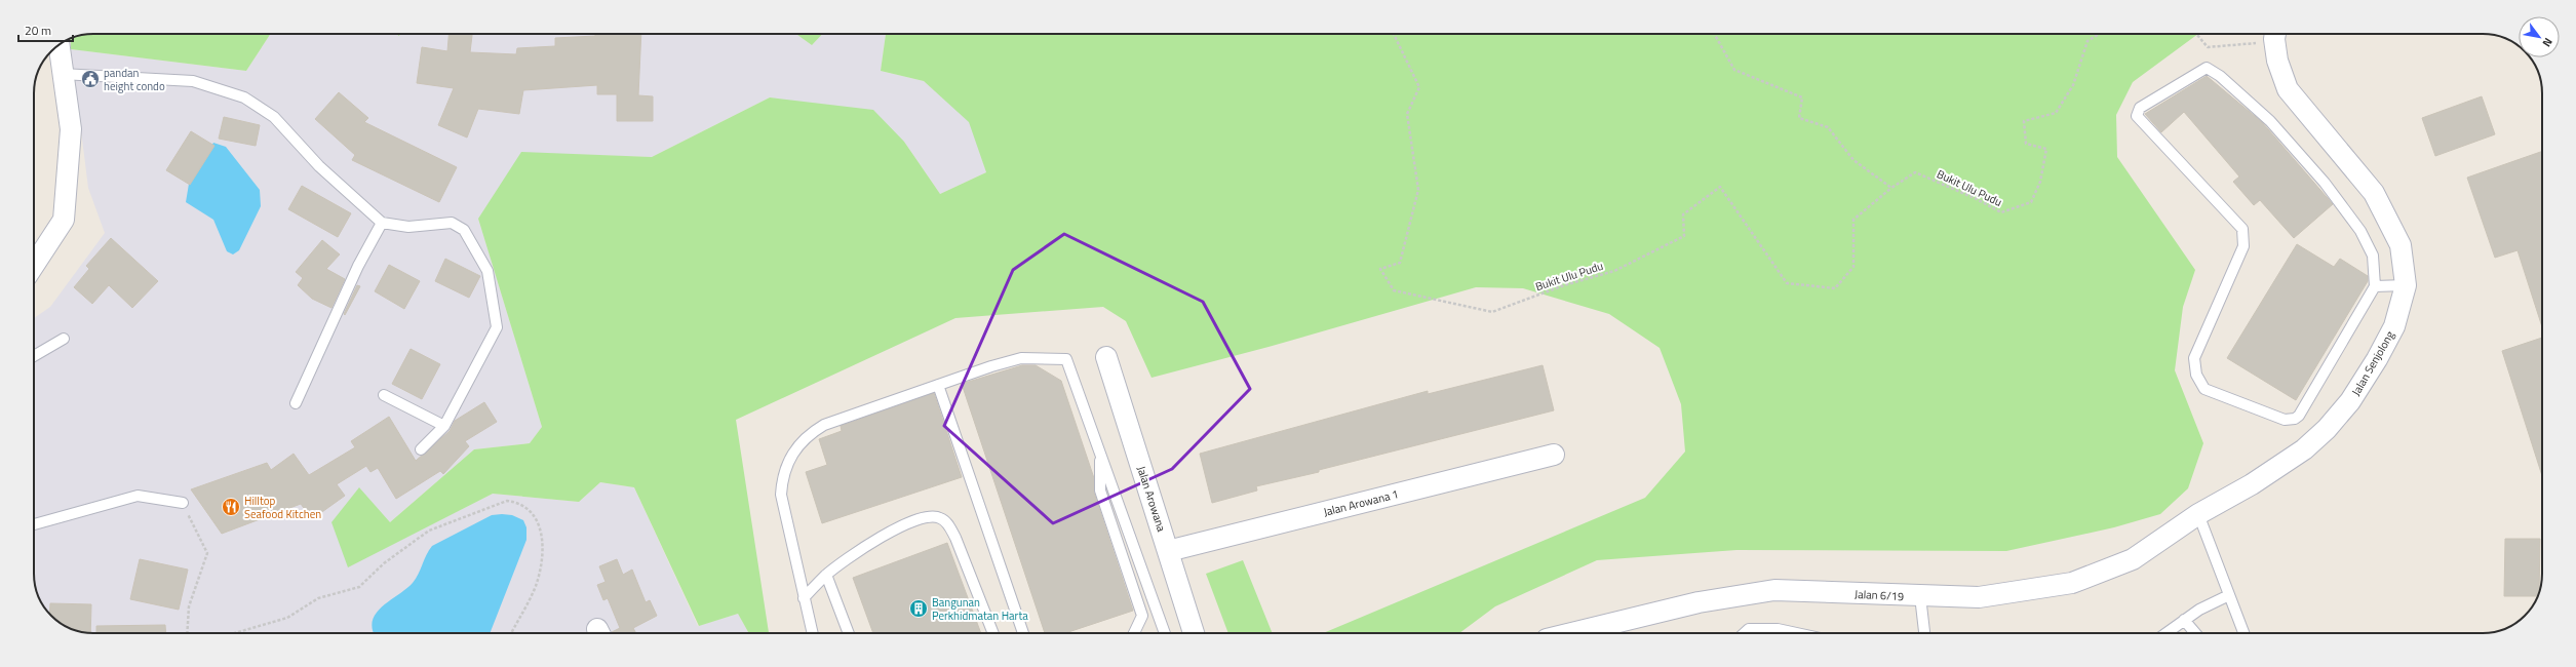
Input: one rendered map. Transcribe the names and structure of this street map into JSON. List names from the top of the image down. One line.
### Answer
{"streets":{"street":["Jalan Senjolong","Jalan Arowana","Jalan Arowana 1","Jalan 6/19"],"path":["Bukit Ulu Pudu"]},"crossings":[["Jalan Senjolong","Jalan 6/19"],["Jalan Arowana","Jalan Arowana 1"]],"places":{"public building":["pandan height condo"],"restaurant":["Hilltop Seafood Kitchen"],"building":["Bangunan Perkhidmatan Harta"]},"scale_bar":"20 m","north":"bottom right"}
